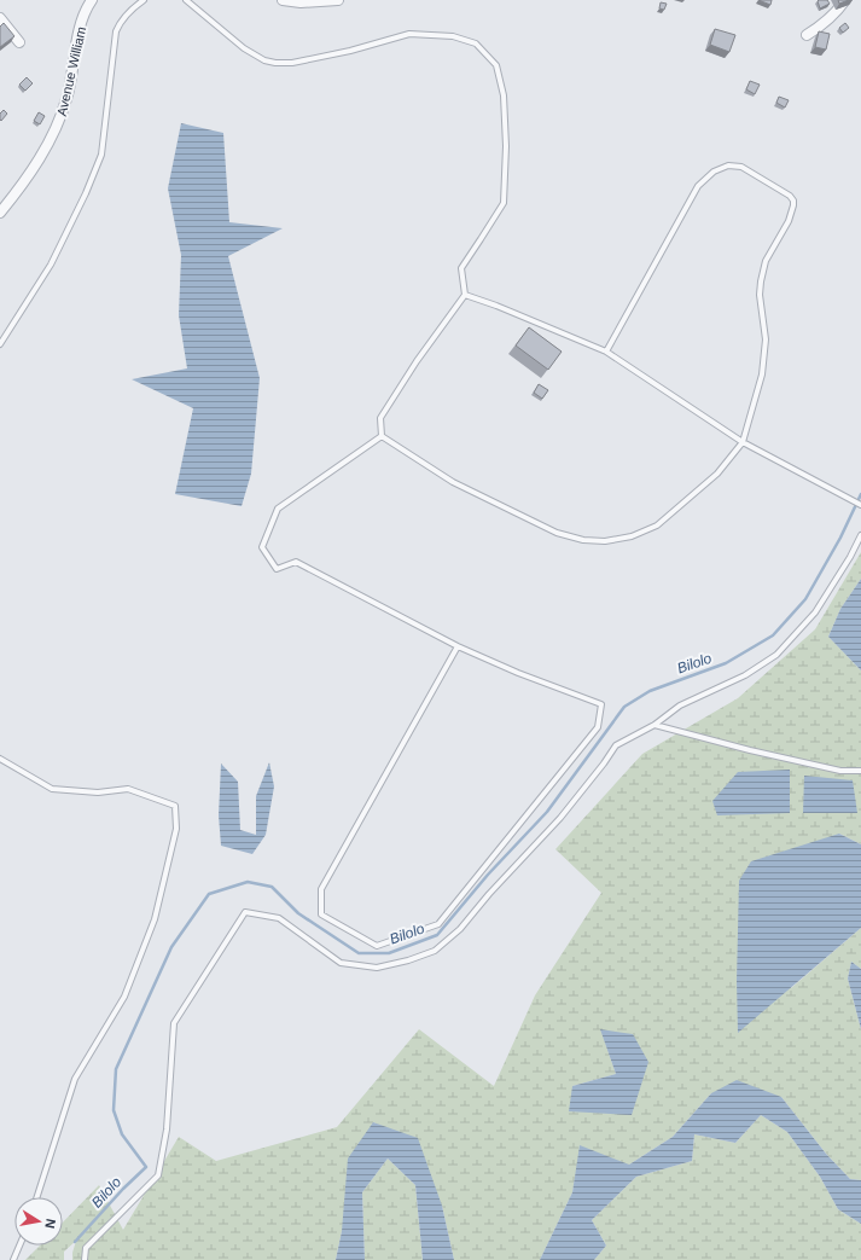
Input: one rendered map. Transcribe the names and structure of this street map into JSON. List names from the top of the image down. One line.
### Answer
{"streets":{"street":["Avenue William"]},"water":["Bilolo"],"north":"right"}
